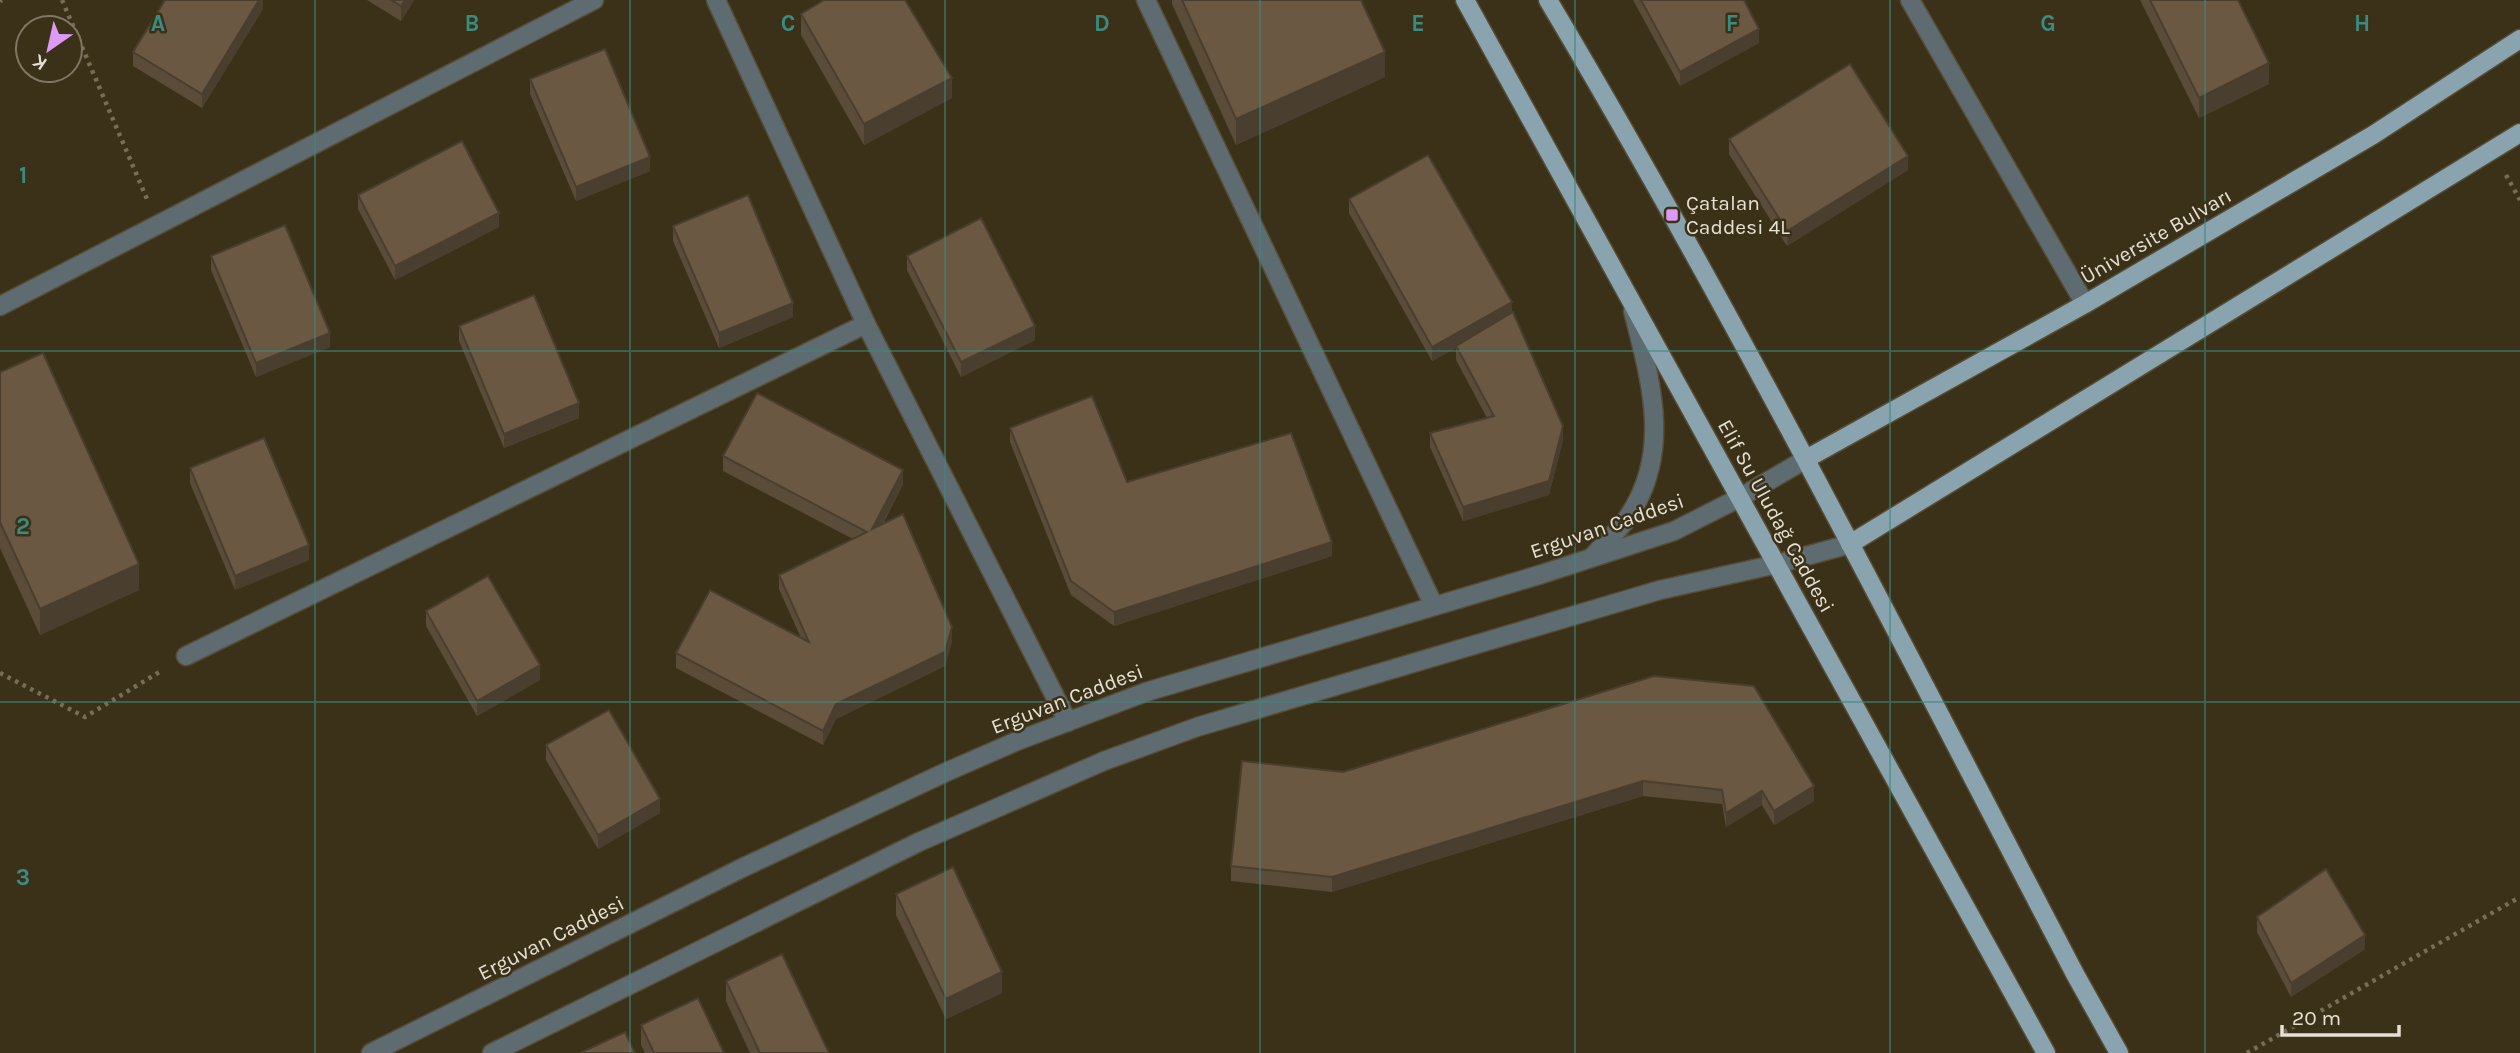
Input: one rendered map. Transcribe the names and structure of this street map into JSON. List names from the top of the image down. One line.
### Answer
{"streets":{"main road":["Üniversite Bulvarı","Elif Su Uludağ Caddesi"],"street":["Erguvan Caddesi"]},"crossings":[["Üniversite Bulvarı","Erguvan Caddesi"],["Elif Su Uludağ Caddesi","Erguvan Caddesi"]],"places":{"transit":["Çatalan Caddesi 4L"]},"scale_bar":"20 m","north":"bottom left","grid":{"columns":["A","B","C","D","E","F","G","H"],"rows":["1","2","3"]}}
